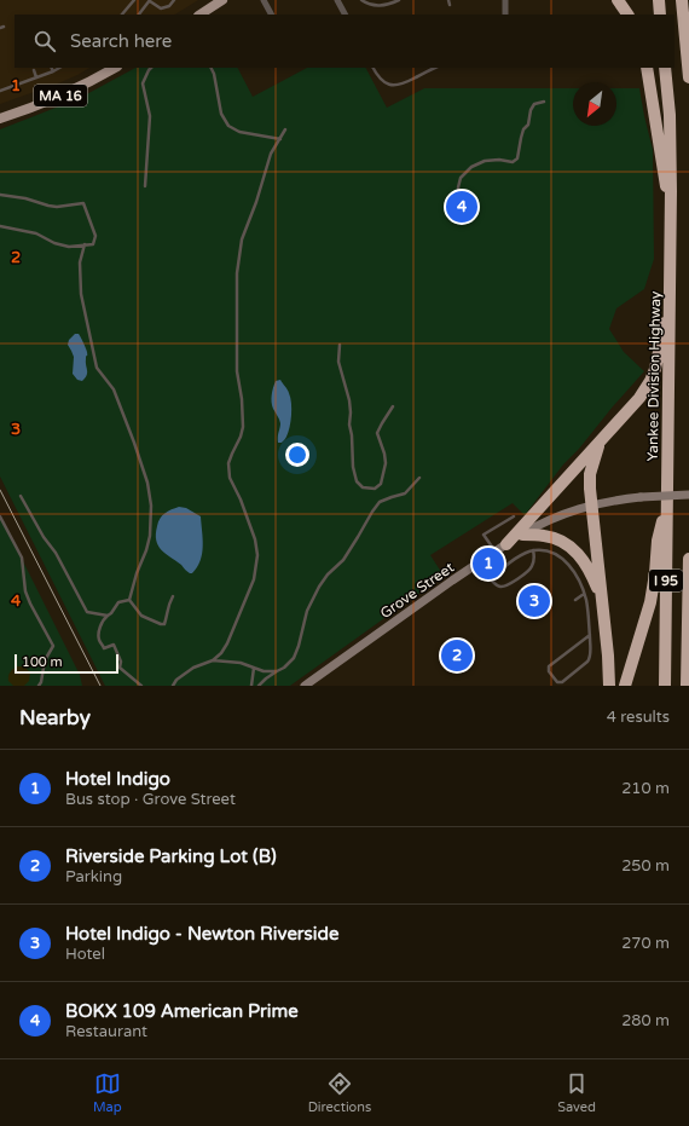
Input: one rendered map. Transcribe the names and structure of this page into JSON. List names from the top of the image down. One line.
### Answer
{"streets":{"highway":["Yankee Division Highway","I 95"],"main road":["MA 16","Grove Street"]},"scale_bar":"100 m","north":"bottom left","page":{"search":"Search here","pins":["4","1","3","2"],"scale":"100 m","heading":["Nearby","4 results"],"list":[{"mark":"1","name":"Hotel Indigo","note":"Bus stop · Grove Street","value":"210 m"},{"mark":"2","name":"Riverside Parking Lot (B)","note":"Parking","value":"250 m"},{"mark":"3","name":"Hotel Indigo - Newton Riverside","note":"Hotel","value":"270 m"},{"mark":"4","name":"BOKX 109 American Prime","note":"Restaurant","value":"280 m"}],"nav":["Map","Directions","Saved"]},"grid":{"rows":["1","2","3","4"]}}
